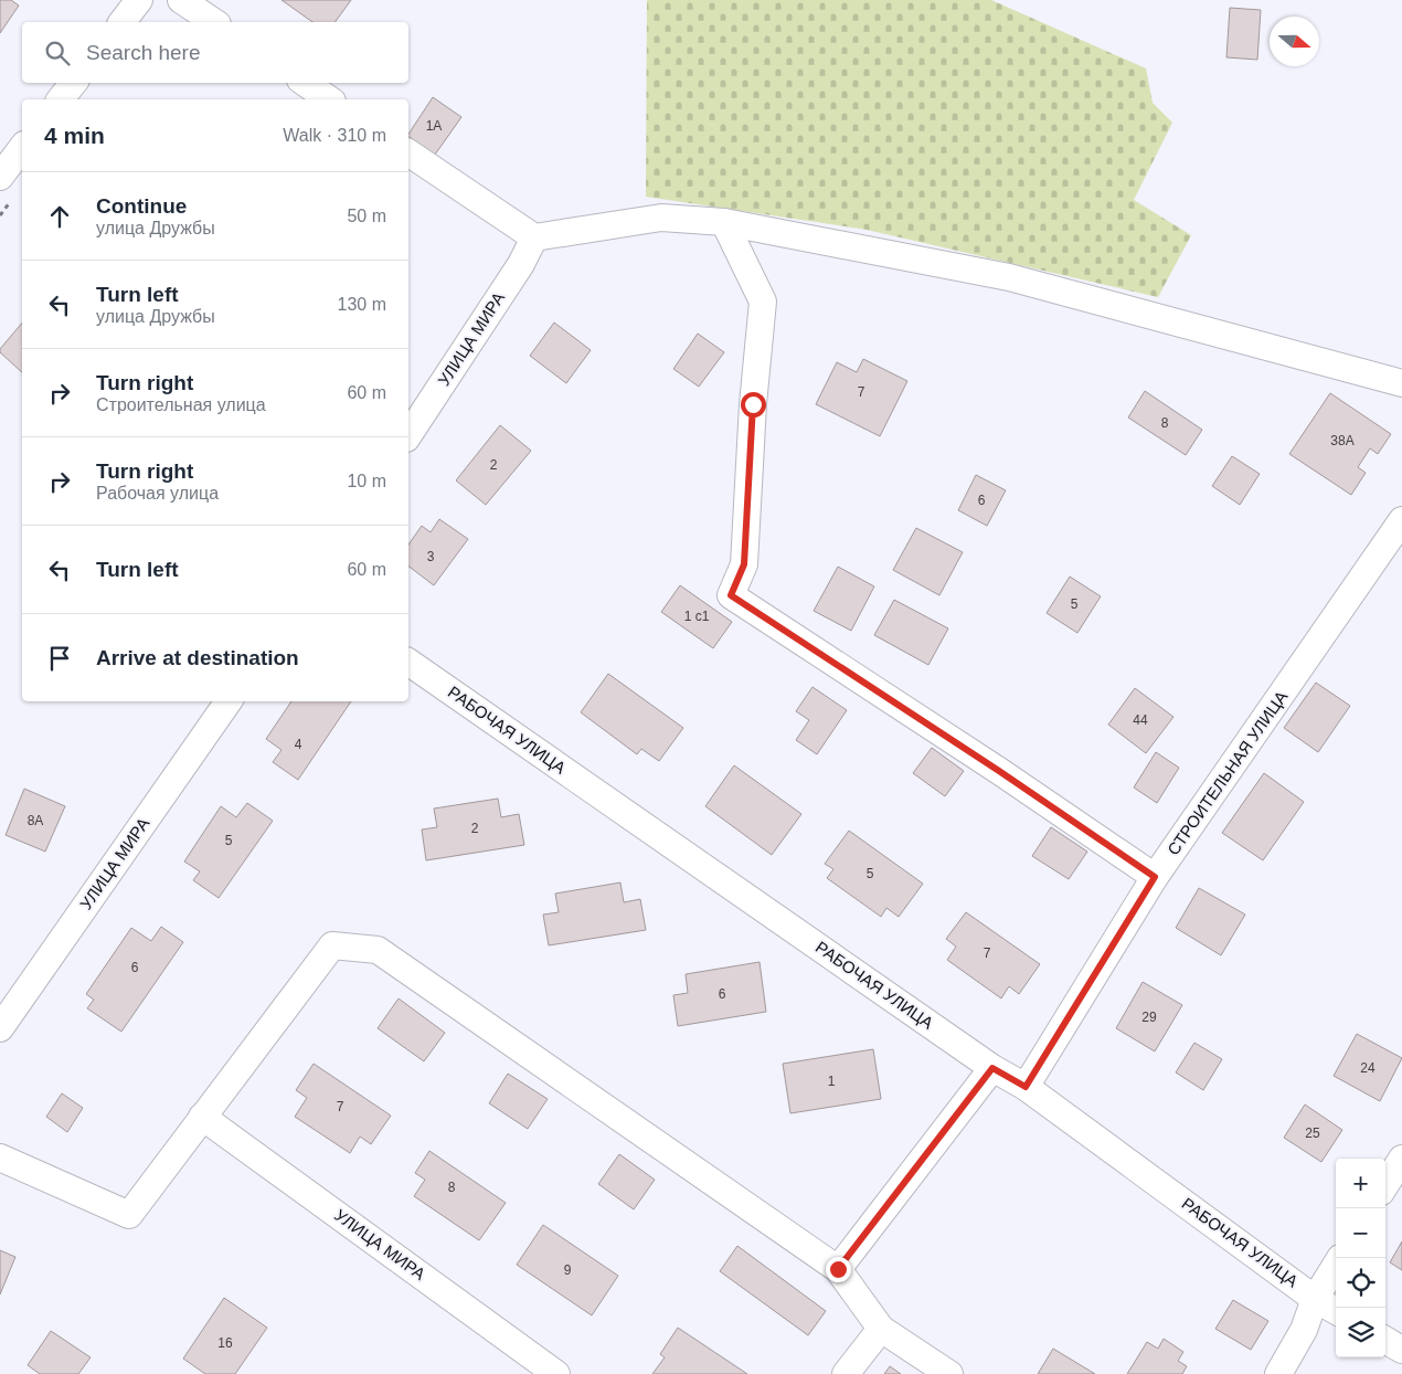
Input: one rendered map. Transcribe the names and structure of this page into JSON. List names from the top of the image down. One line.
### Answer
{"streets":{"street":["УЛИЦА МИРА","РАБОЧАЯ УЛИЦА","СТРОИТЕЛЬНАЯ УЛИЦА"]},"crossings":[["РАБОЧАЯ УЛИЦА","СТРОИТЕЛЬНАЯ УЛИЦА"]],"house_numbers":["1А","7","8","38А","2","6","3","5","1 с1","44","4","8А","2","5","5","7","6","6","29","24","1","7","25","8","9","16"],"north":"right","page":{"search":"Search here","heading":["4 min","Walk · 310 m"],"list":[["Continue","улица Дружбы","50 m"],["Turn left","улица Дружбы","130 m"],["Turn right","Строительная улица","60 m"],["Turn right","Рабочая улица","10 m"],["Turn left","60 m"],"Arrive at destination"],"map_buttons":["+","−"]}}
